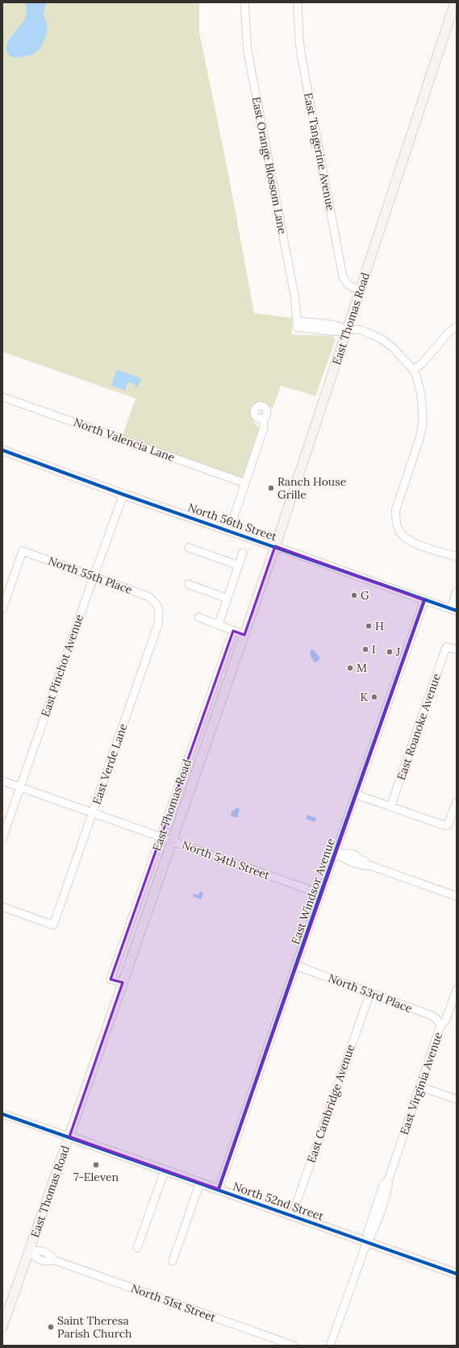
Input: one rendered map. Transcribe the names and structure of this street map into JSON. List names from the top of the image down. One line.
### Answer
{"streets":{"main road":["East Thomas Road","North 56th Street","North 52nd Street"],"street":["East Tangerine Avenue","East Orange Blossom Lane","North Valencia Lane","North 55th Place","East Pinchot Avenue","East Roanoke Avenue","East Verde Lane","North 54th Street","East Windsor Avenue","North 53rd Place","East Virginia Avenue","East Cambridge Avenue","North 51st Street"]},"crossings":[["East Tangerine Avenue","East Thomas Road"],["East Orange Blossom Lane","East Thomas Road"],["East Thomas Road","North 56th Street"],["East Thomas Road","North 54th Street"],["East Thomas Road","North 52nd Street"],["East Thomas Road","North 51st Street"],["North 56th Street","East Pinchot Avenue"],["North 56th Street","East Windsor Avenue"],["North 55th Place","East Pinchot Avenue"],["North 55th Place","East Verde Lane"],["East Pinchot Avenue","North 54th Street"],["East Verde Lane","North 54th Street"],["North 54th Street","East Windsor Avenue"],["East Windsor Avenue","North 53rd Place"],["East Windsor Avenue","North 52nd Street"],["North 53rd Place","East Virginia Avenue"],["North 53rd Place","East Cambridge Avenue"],["East Virginia Avenue","North 52nd Street"],["East Cambridge Avenue","North 52nd Street"]],"places":["Ranch House Grille","G","H","I","J","M","K","7-Eleven","Saint Theresa Parish Church"]}
